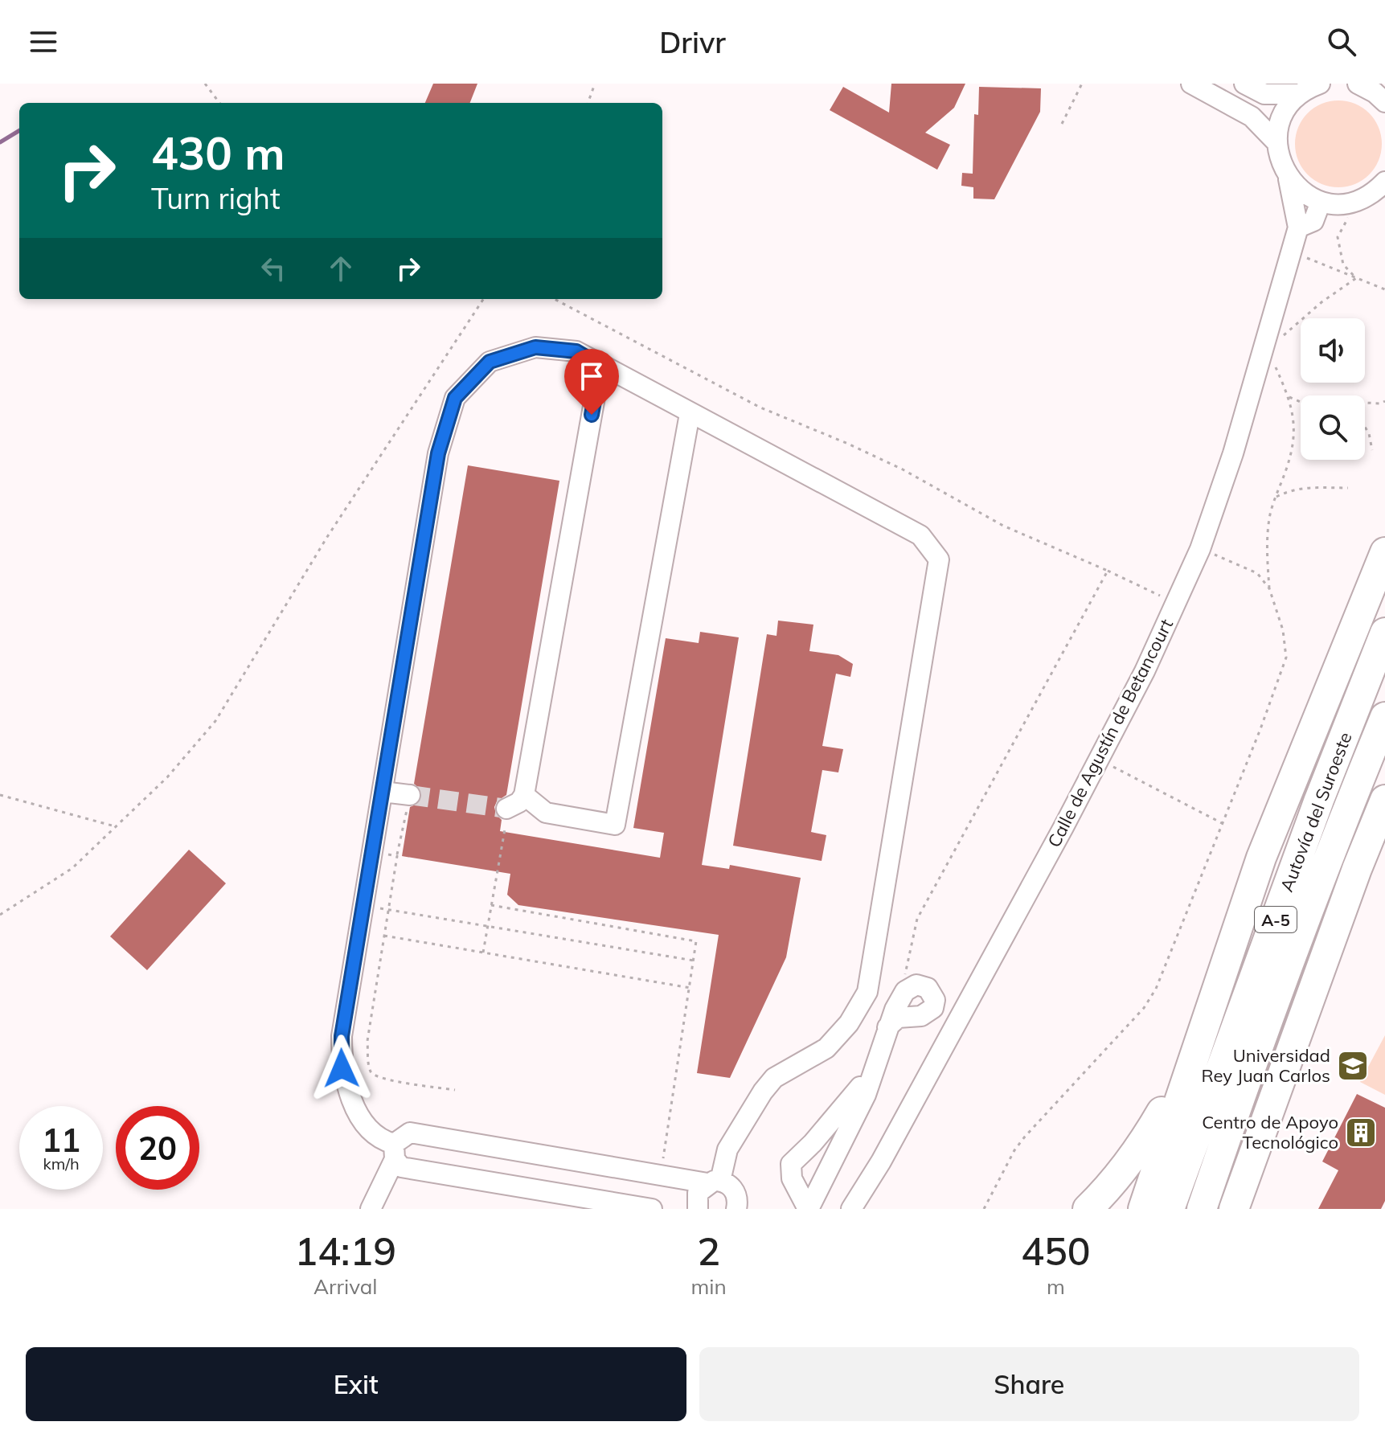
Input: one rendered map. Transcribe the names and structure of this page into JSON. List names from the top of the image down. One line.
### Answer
{"streets":{"highway":["Autovía del Suroeste","A-5"],"street":["Calle de Agustín de Betancourt"]},"places":{"school or university":["Universidad Rey Juan Carlos"],"building":["Centro de Apoyo Tecnológico"]},"page":{"header":"Drivr","turn":["430 m","Turn right"],"speed":"11 km/h","limit":"20","eta":["14:19","Arrival","2","min","450","m"],"buttons":["Exit","Share"]}}
